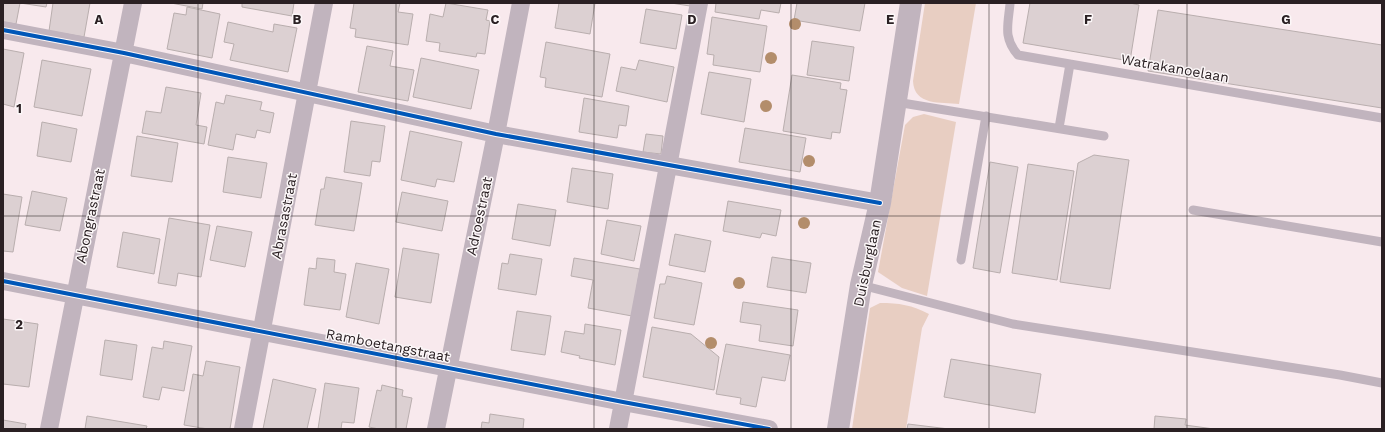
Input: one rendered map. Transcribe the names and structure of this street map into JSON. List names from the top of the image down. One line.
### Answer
{"streets":{"street":["Abongrastraat","Abrasastraat","Adroestraat","Duisburglaan","Ramboetangstraat"],"lane":["Watrakanoelaan"]},"crossings":[["Abongrastraat","Ramboetangstraat"],["Abrasastraat","Ramboetangstraat"],["Adroestraat","Ramboetangstraat"]],"grid":{"columns":["A","B","C","D","E","F","G"],"rows":["1","2"]}}
